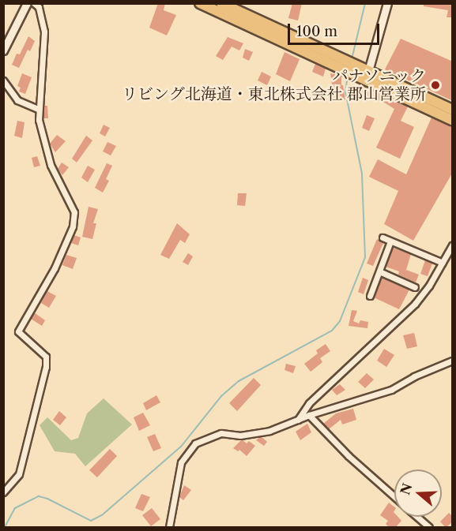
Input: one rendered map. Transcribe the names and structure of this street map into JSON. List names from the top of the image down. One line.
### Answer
{"places":["パナソニック リビング北海道・東北株式会社 郡山営業所"],"scale_bar":"100 m","north":"left"}
